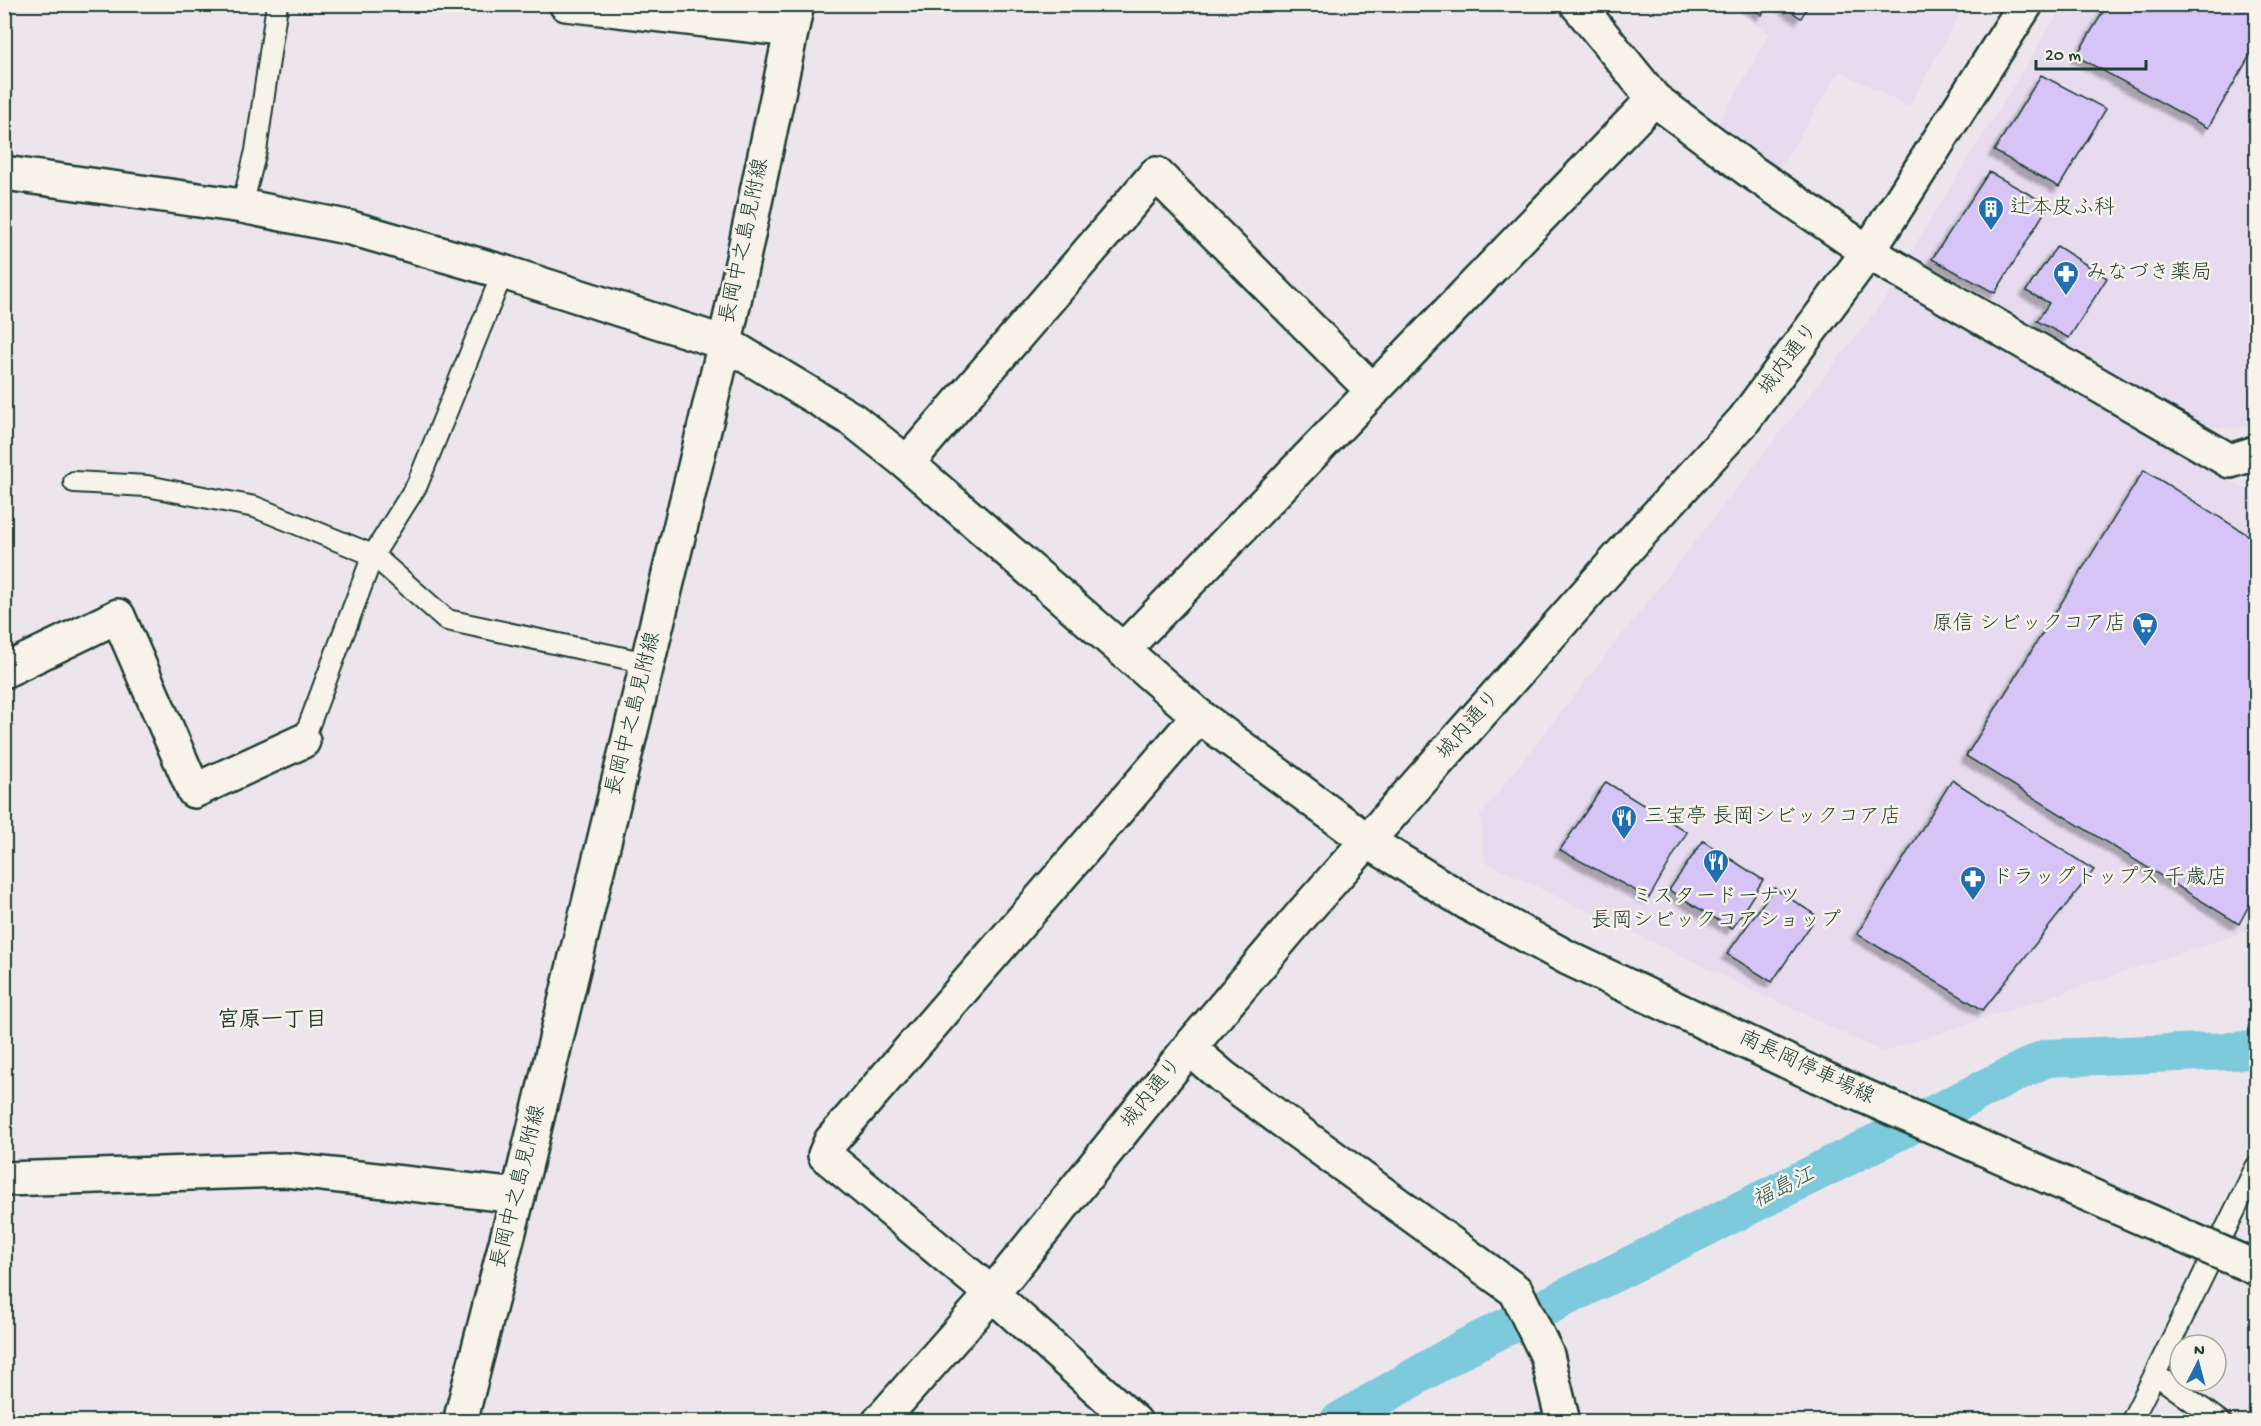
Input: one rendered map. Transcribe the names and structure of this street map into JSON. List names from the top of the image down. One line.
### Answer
{"streets":{"street":["長岡中之島見附線","城内通り","南長岡停車場線"]},"crossings":[["長岡中之島見附線","南長岡停車場線"],["城内通り","南長岡停車場線"]],"districts":["宮原一丁目"],"water":["福島江"],"places":{"building":["辻本皮ふ科"],"pharmacy":["みなづき薬局","ドラッグトップス 千歳店"],"supermarket":["原信 シビックコア店"],"restaurant":["三宝亭 長岡シビックコア店","ミスタードーナツ 長岡シビックコアショップ"]},"scale_bar":"20 m","north":"top"}
